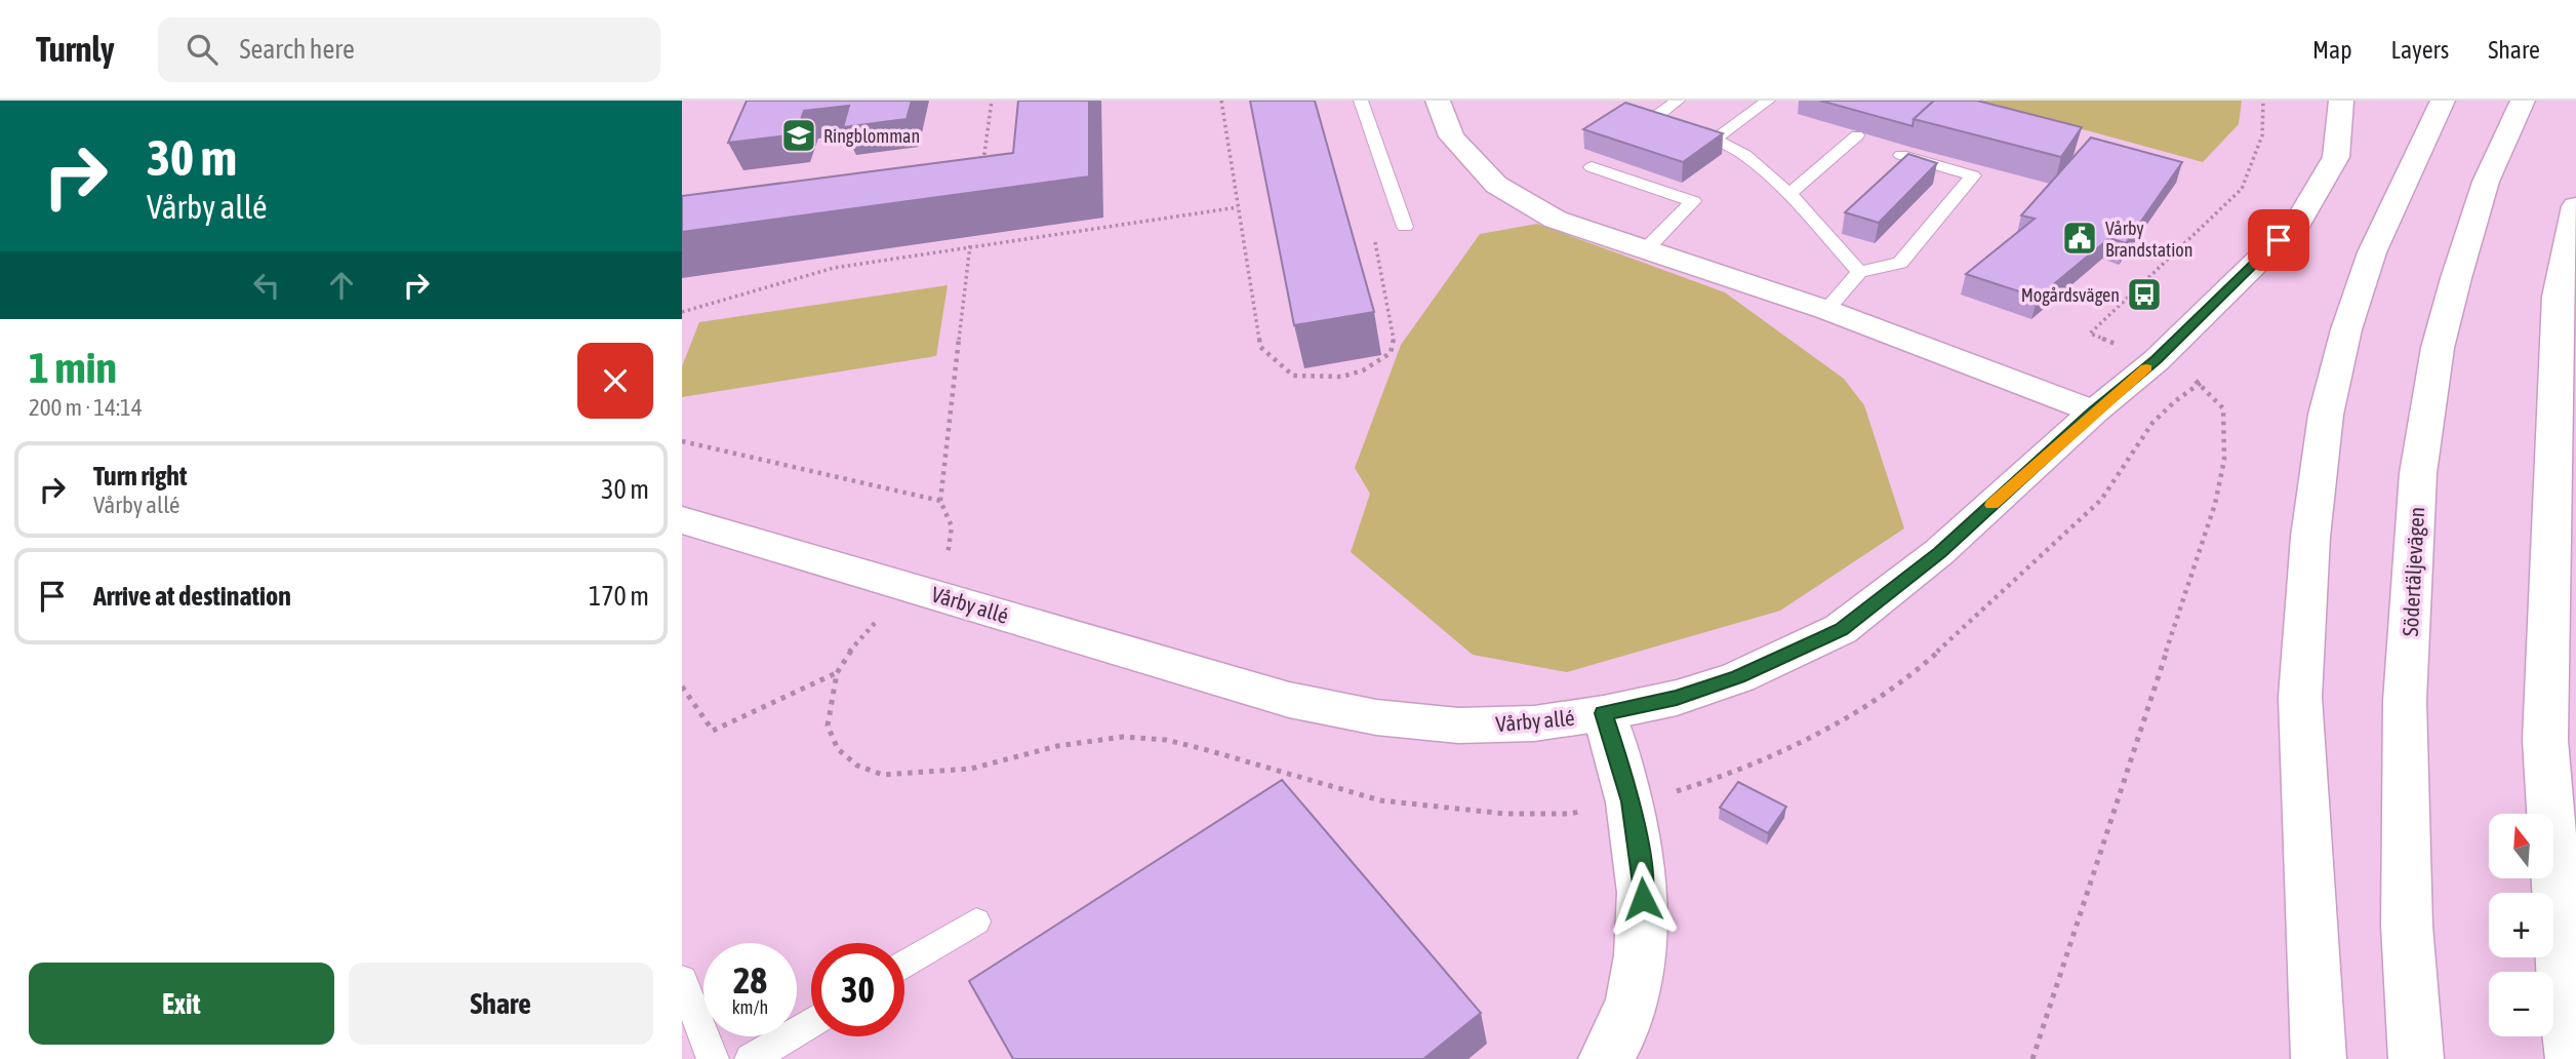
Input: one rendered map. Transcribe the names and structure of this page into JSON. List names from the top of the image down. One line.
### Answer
{"streets":{"main road":["Södertäljevägen","Vårby allé"]},"places":{"school or university":["Ringblomman"],"public building":["Vårby Brandstation"],"bus stop":["Mogårdsvägen"]},"north":"top","page":{"header":"Turnly","search":"Search here","nav":["Map","Layers","Share"],"turn":["30 m","Vårby allé"],"heading":["1 min","200 m · 14:14"],"list":[{"name":"Turn right","note":"Vårby allé","value":"30 m"},{"name":"Arrive at destination","value":"170 m"}],"map_buttons":["+","−"],"speed":"28 km/h","limit":"30","buttons":["Exit","Share"]}}
